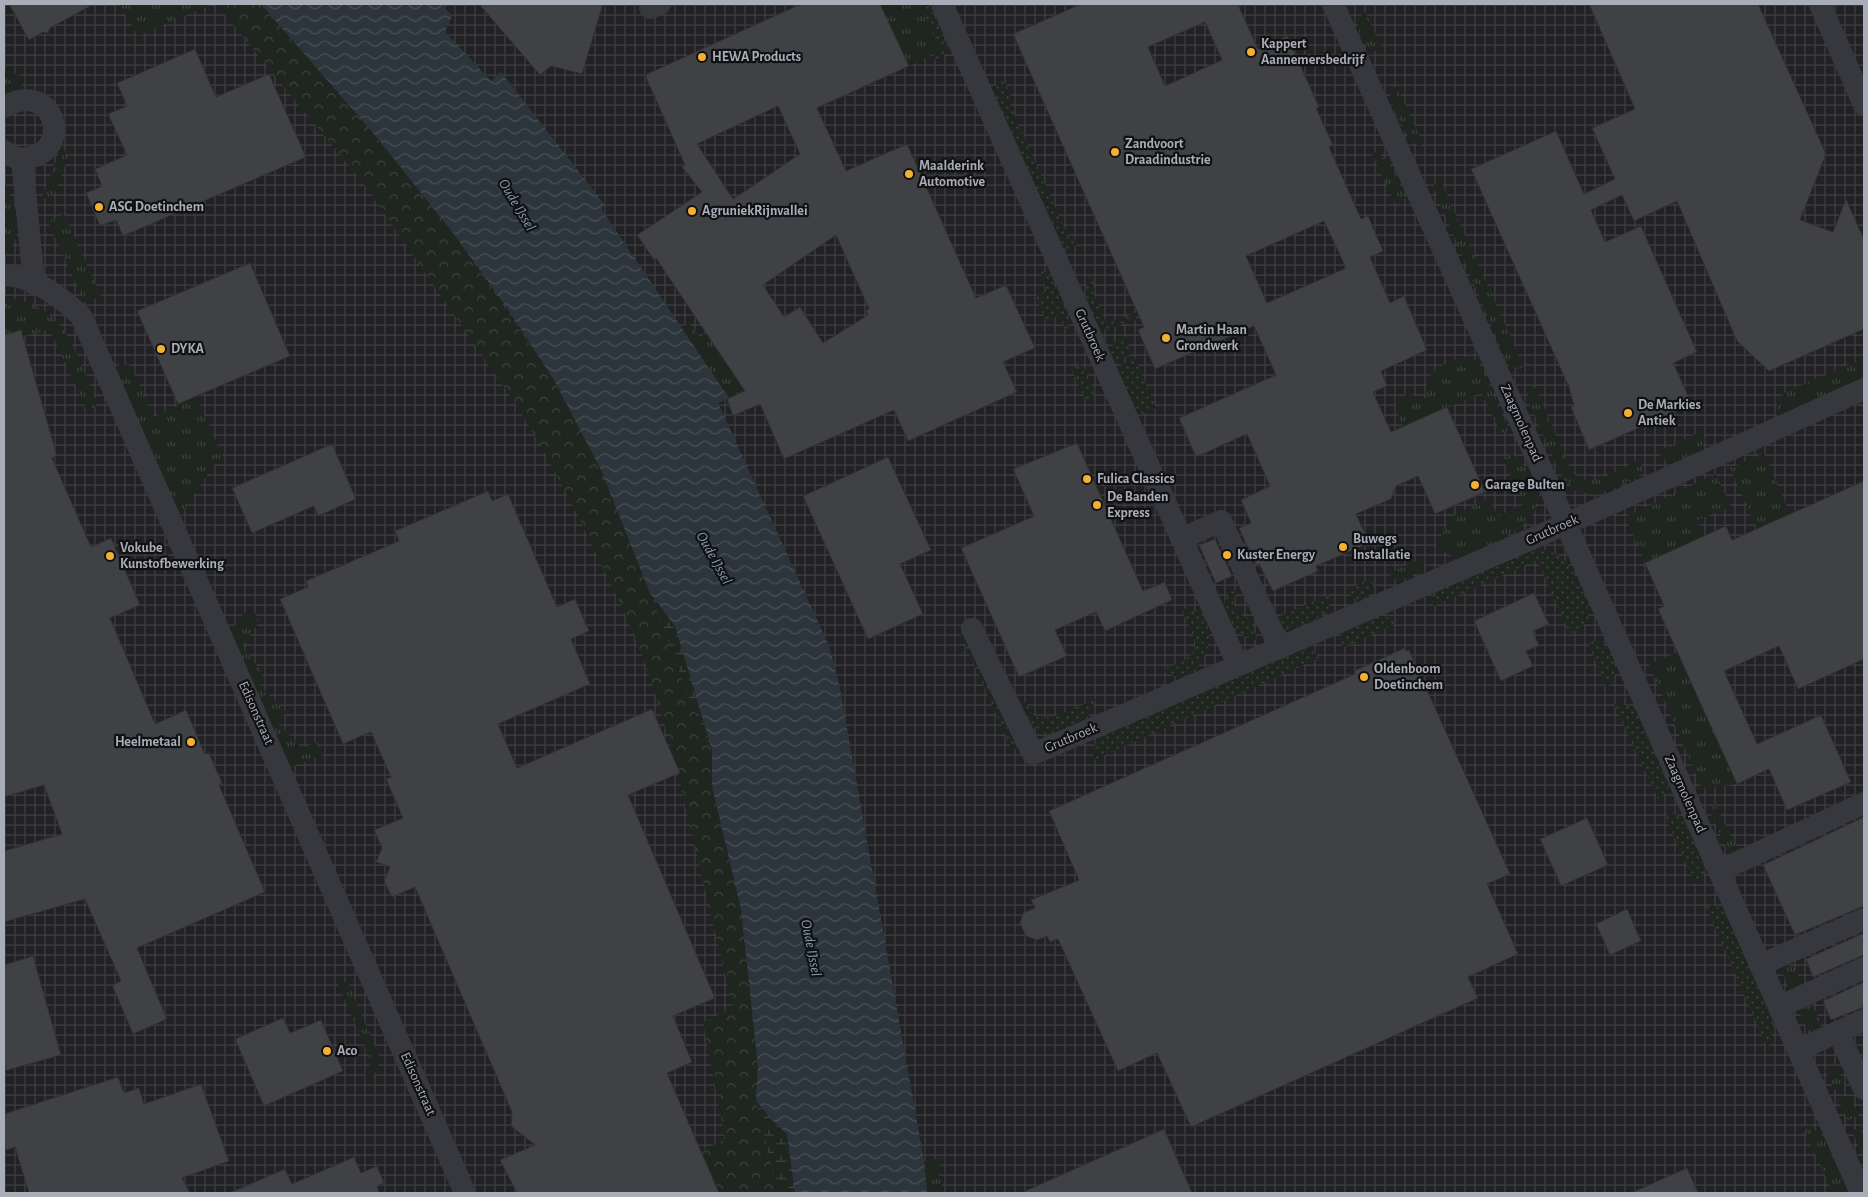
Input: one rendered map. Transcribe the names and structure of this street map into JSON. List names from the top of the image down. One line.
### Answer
{"streets":{"street":["Grutbroek","Zaagmolenpad","Edisonstraat"]},"crossings":[["Grutbroek","Zaagmolenpad"]],"water":["Oude IJssel"],"places":["Kappert Aannemersbedrijf","HEWA Products","Zandvoort Draadindustrie","Maalderink Automotive","ASG Doetinchem","AgruniekRijnvallei","Martin Haan Grondwerk","DYKA","De Markies Antiek","Fulica Classics","Garage Bulten","De Banden Express","Buwegs Installatie","Kuster Energy","Vokube Kunstofbewerking","Oldenboom Doetinchem","Heelmetaal","Aco"]}
